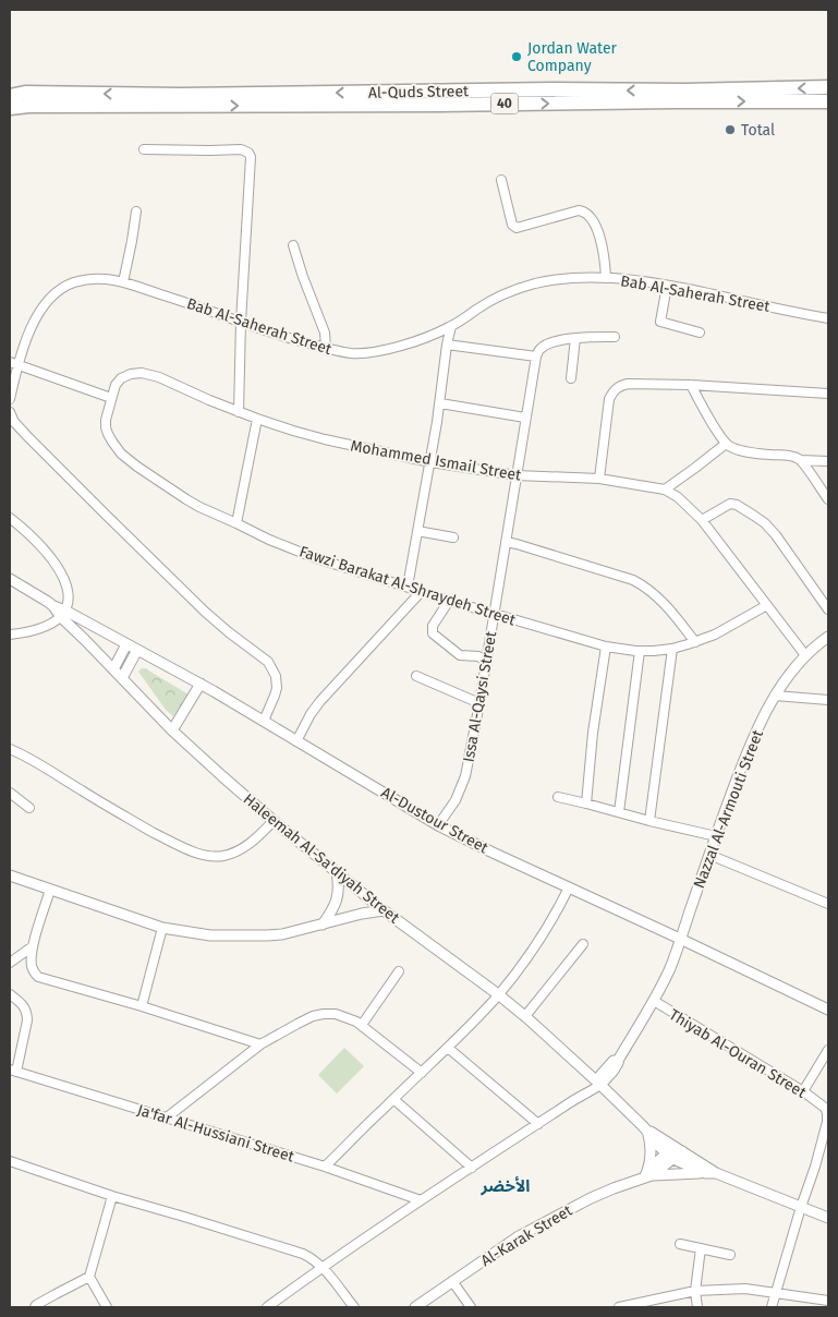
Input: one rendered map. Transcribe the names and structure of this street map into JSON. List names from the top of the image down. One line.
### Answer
{"streets":{"highway":["Al-Quds Street","40"],"street":["Bab Al-Saherah Street","Mohammed Ismail Street","Fawzi Barakat Al-Shraydeh Street","Issa Al-Qaysi Street","Nazzal Al-Armouti Street","Al-Dustour Street","Haleemah Al-Sa'diyah Street","Thiyab Al-Ouran Street","Ja'far Al-Hussiani Street","Al-Karak Street"]},"crossings":[["Mohammed Ismail Street","Fawzi Barakat Al-Shraydeh Street"],["Mohammed Ismail Street","Issa Al-Qaysi Street"],["Mohammed Ismail Street","Nazzal Al-Armouti Street"],["Fawzi Barakat Al-Shraydeh Street","Issa Al-Qaysi Street"],["Issa Al-Qaysi Street","Al-Dustour Street"],["Nazzal Al-Armouti Street","Al-Dustour Street"],["Nazzal Al-Armouti Street","Haleemah Al-Sa'diyah Street"],["Nazzal Al-Armouti Street","Thiyab Al-Ouran Street"],["Al-Dustour Street","Haleemah Al-Sa'diyah Street"],["Haleemah Al-Sa'diyah Street","Thiyab Al-Ouran Street"],["Haleemah Al-Sa'diyah Street","Al-Karak Street"]],"districts":["الأخضر"],"places":["Jordan Water Company","Total"]}
